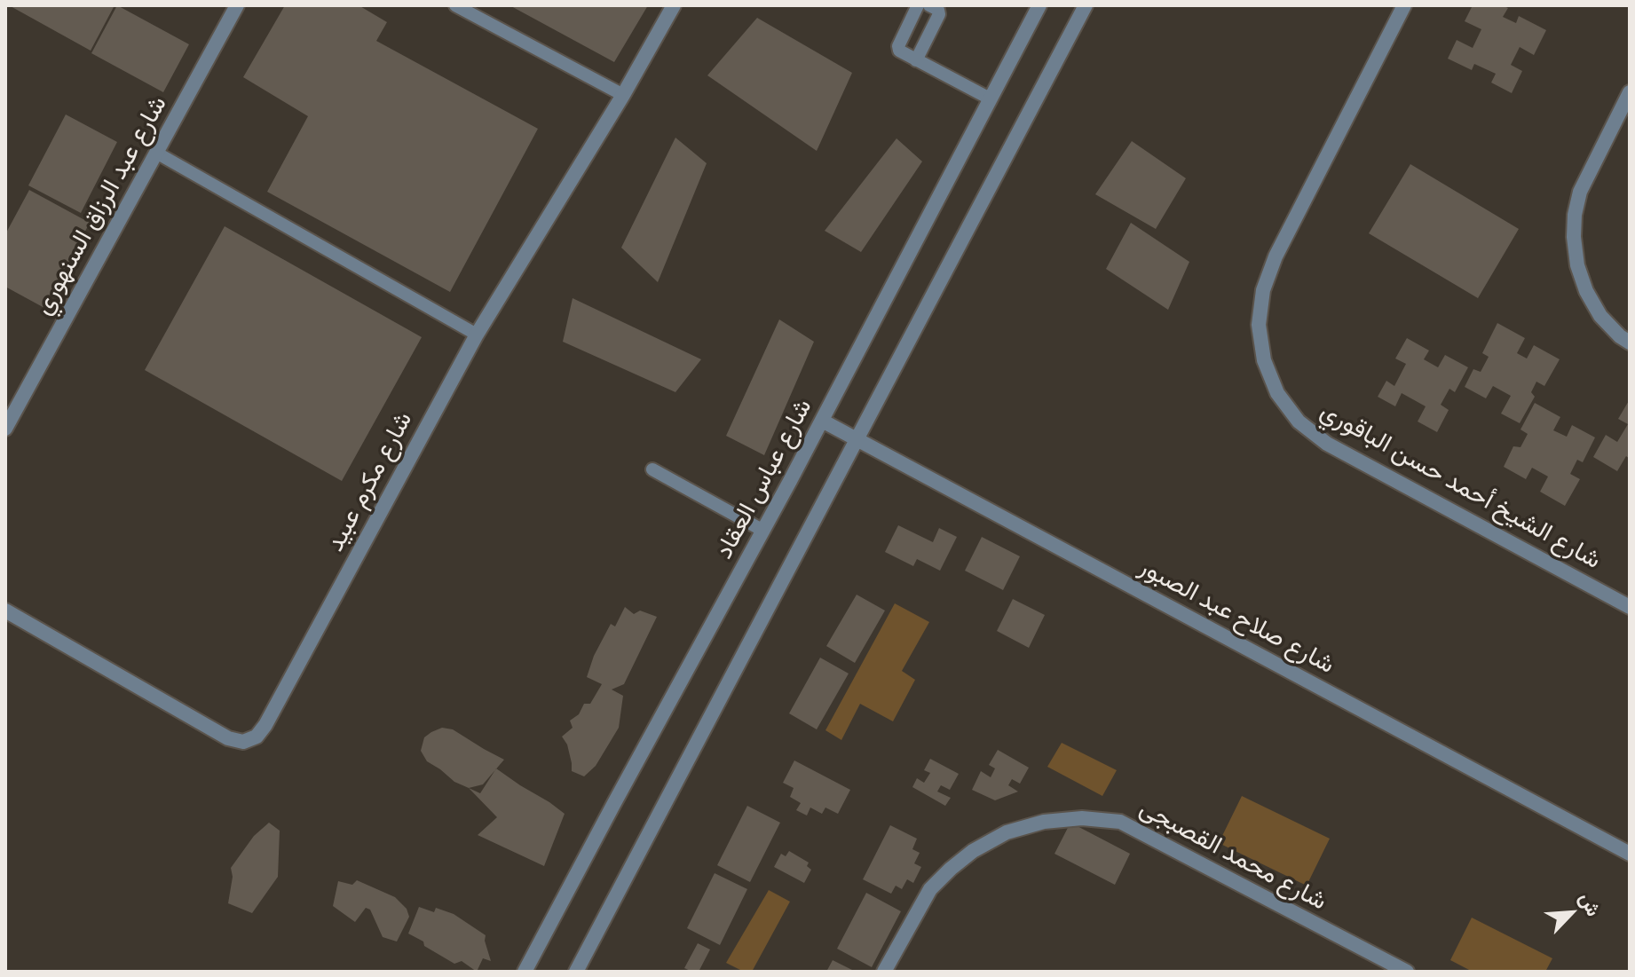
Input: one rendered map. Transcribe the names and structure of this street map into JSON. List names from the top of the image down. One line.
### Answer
{"streets":{"street":["شارع عبد الرزاق السنهوري","شارع عباس العقاد","شارع مكرم عبيد","شارع الشيخ أحمد حسن الباقوري","شارع صلاح عبد الصبور","شارع محمد القصبجى"]},"crossings":[["شارع عباس العقاد","شارع صلاح عبد الصبور"]],"north":"top right"}
